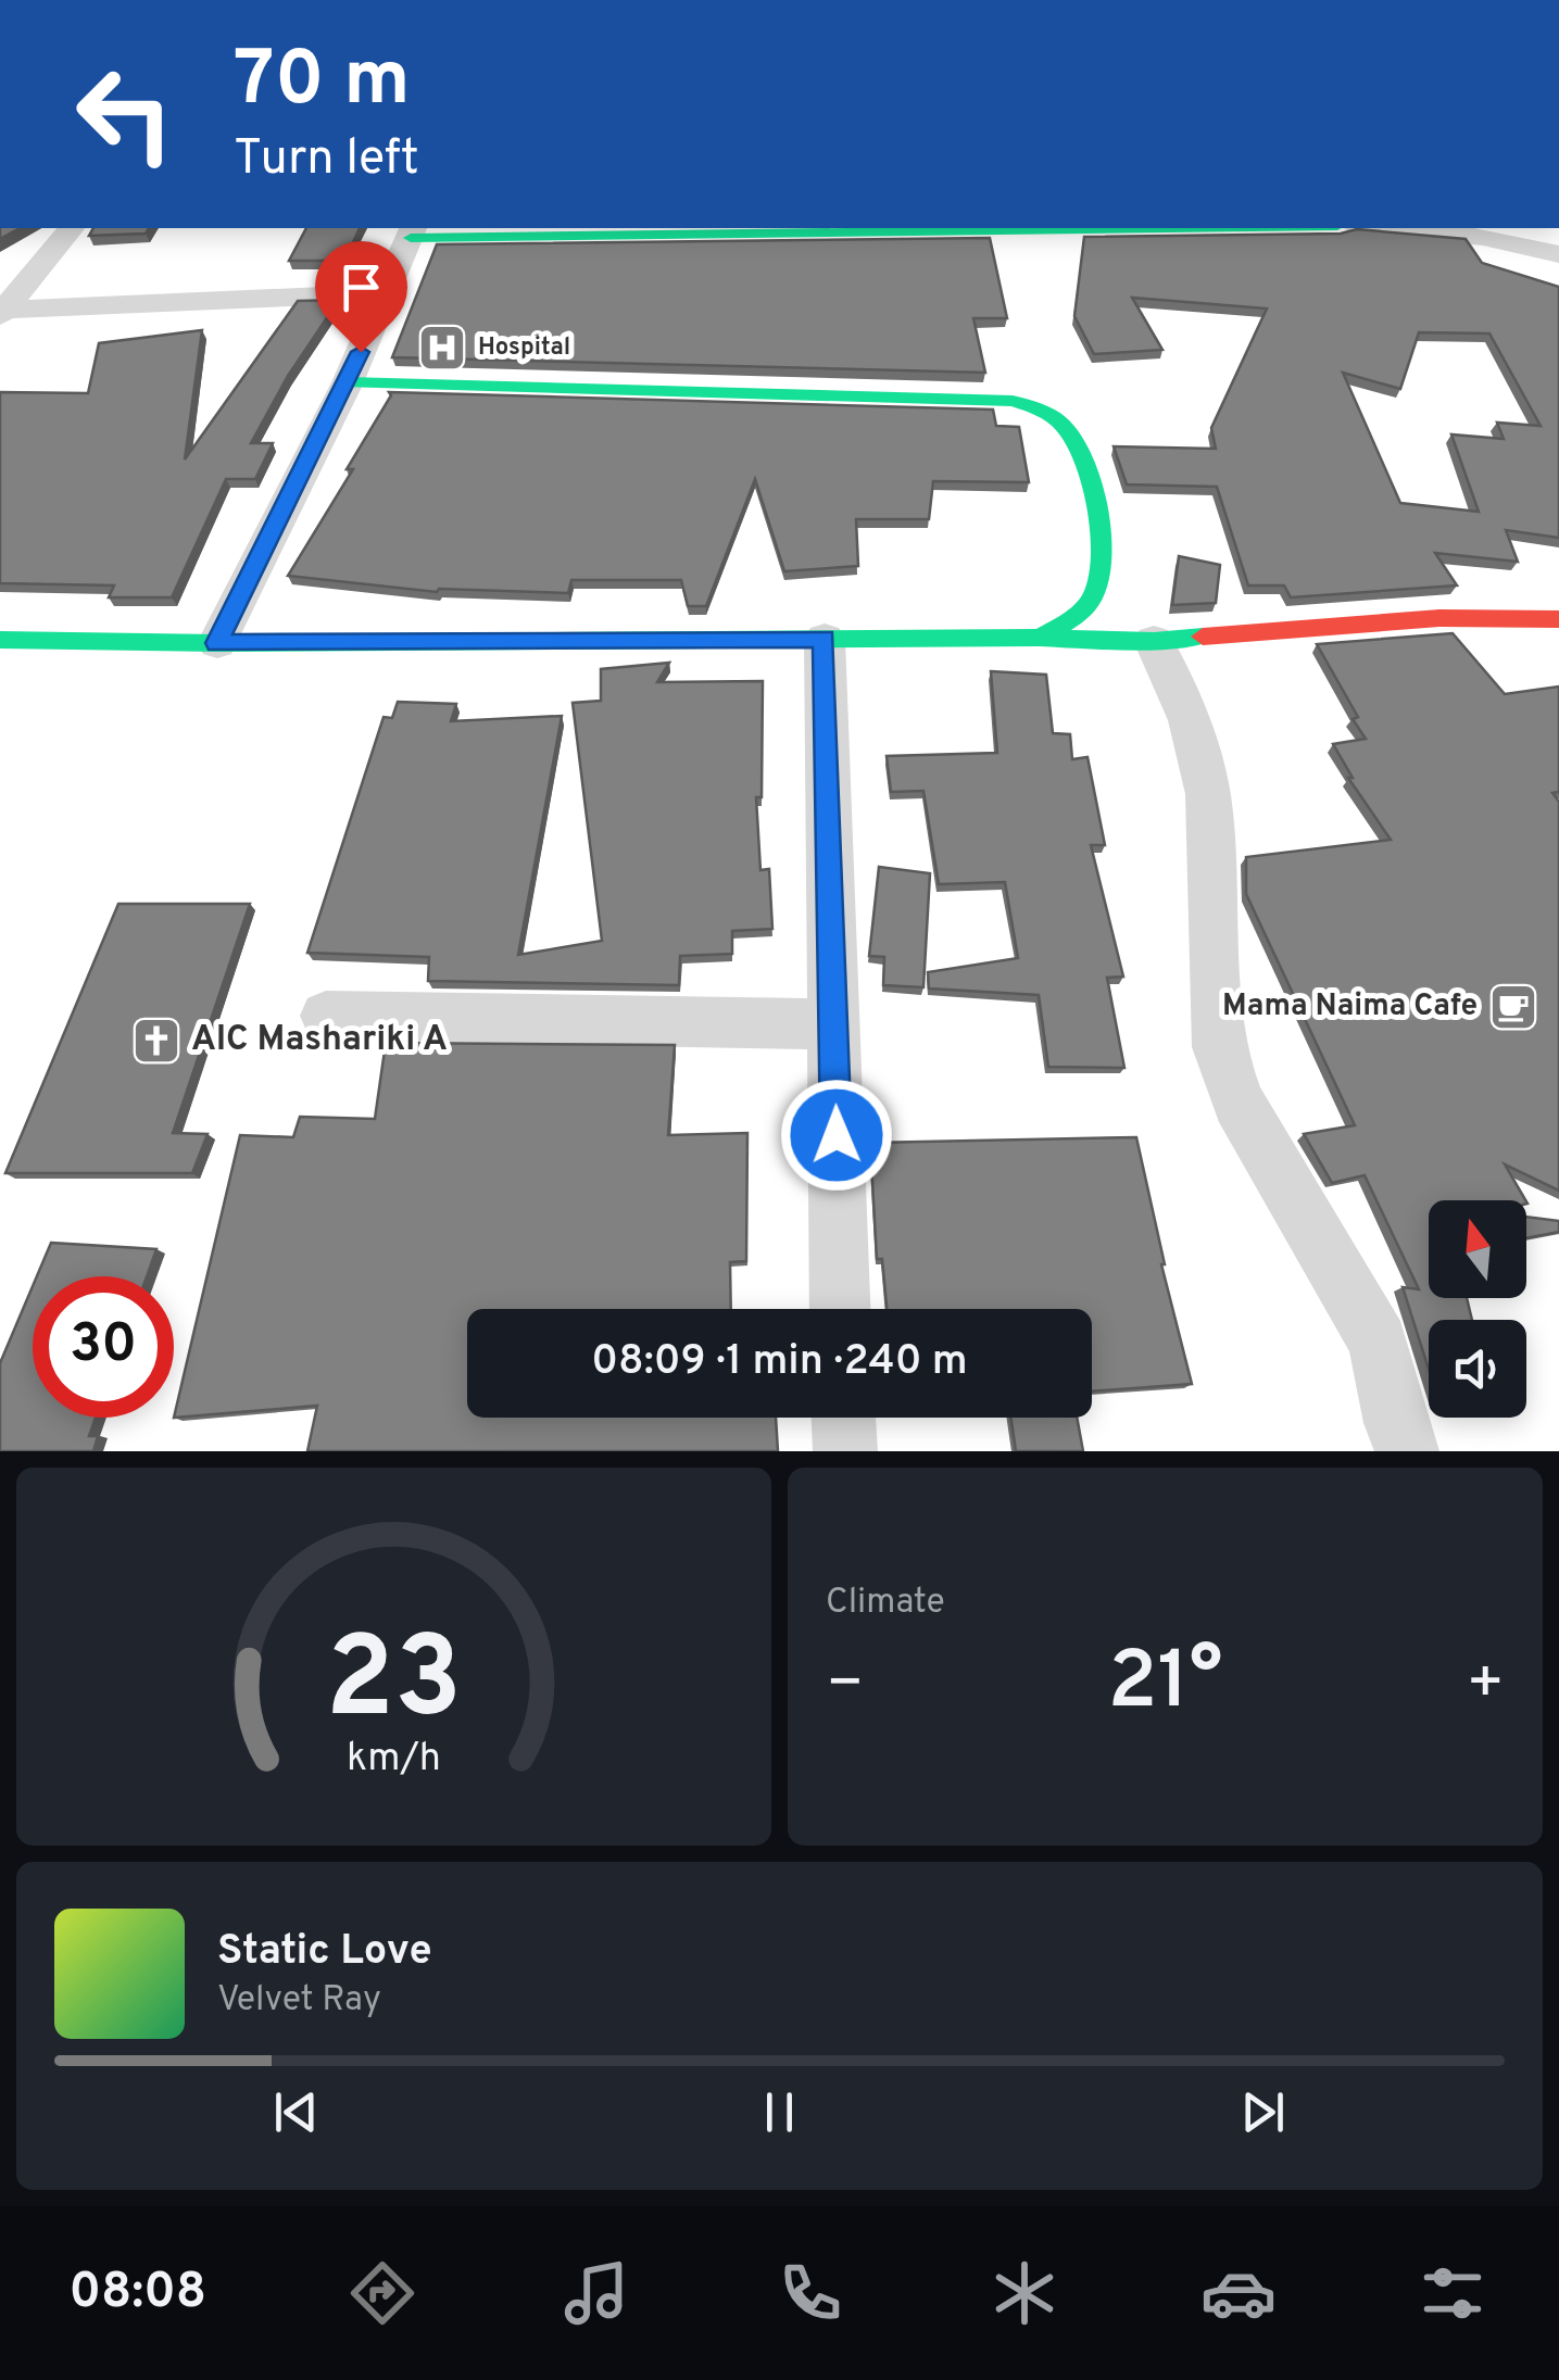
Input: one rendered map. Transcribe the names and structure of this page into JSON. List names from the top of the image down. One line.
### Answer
{"places":{"hospital":["Hospital"],"cafe":["Mama Naima Cafe"],"church":["AIC Mashariki A"]},"north":"top","page":{"turn":["70 m","Turn left"],"limit":"30","trip":"08:09 · 1 min · 240 m","tile":"Climate","heat":["−","21°","+"],"song":["Static Love","Velvet Ray"],"tabs":"08:08","gauge":["23","km/h"]}}
